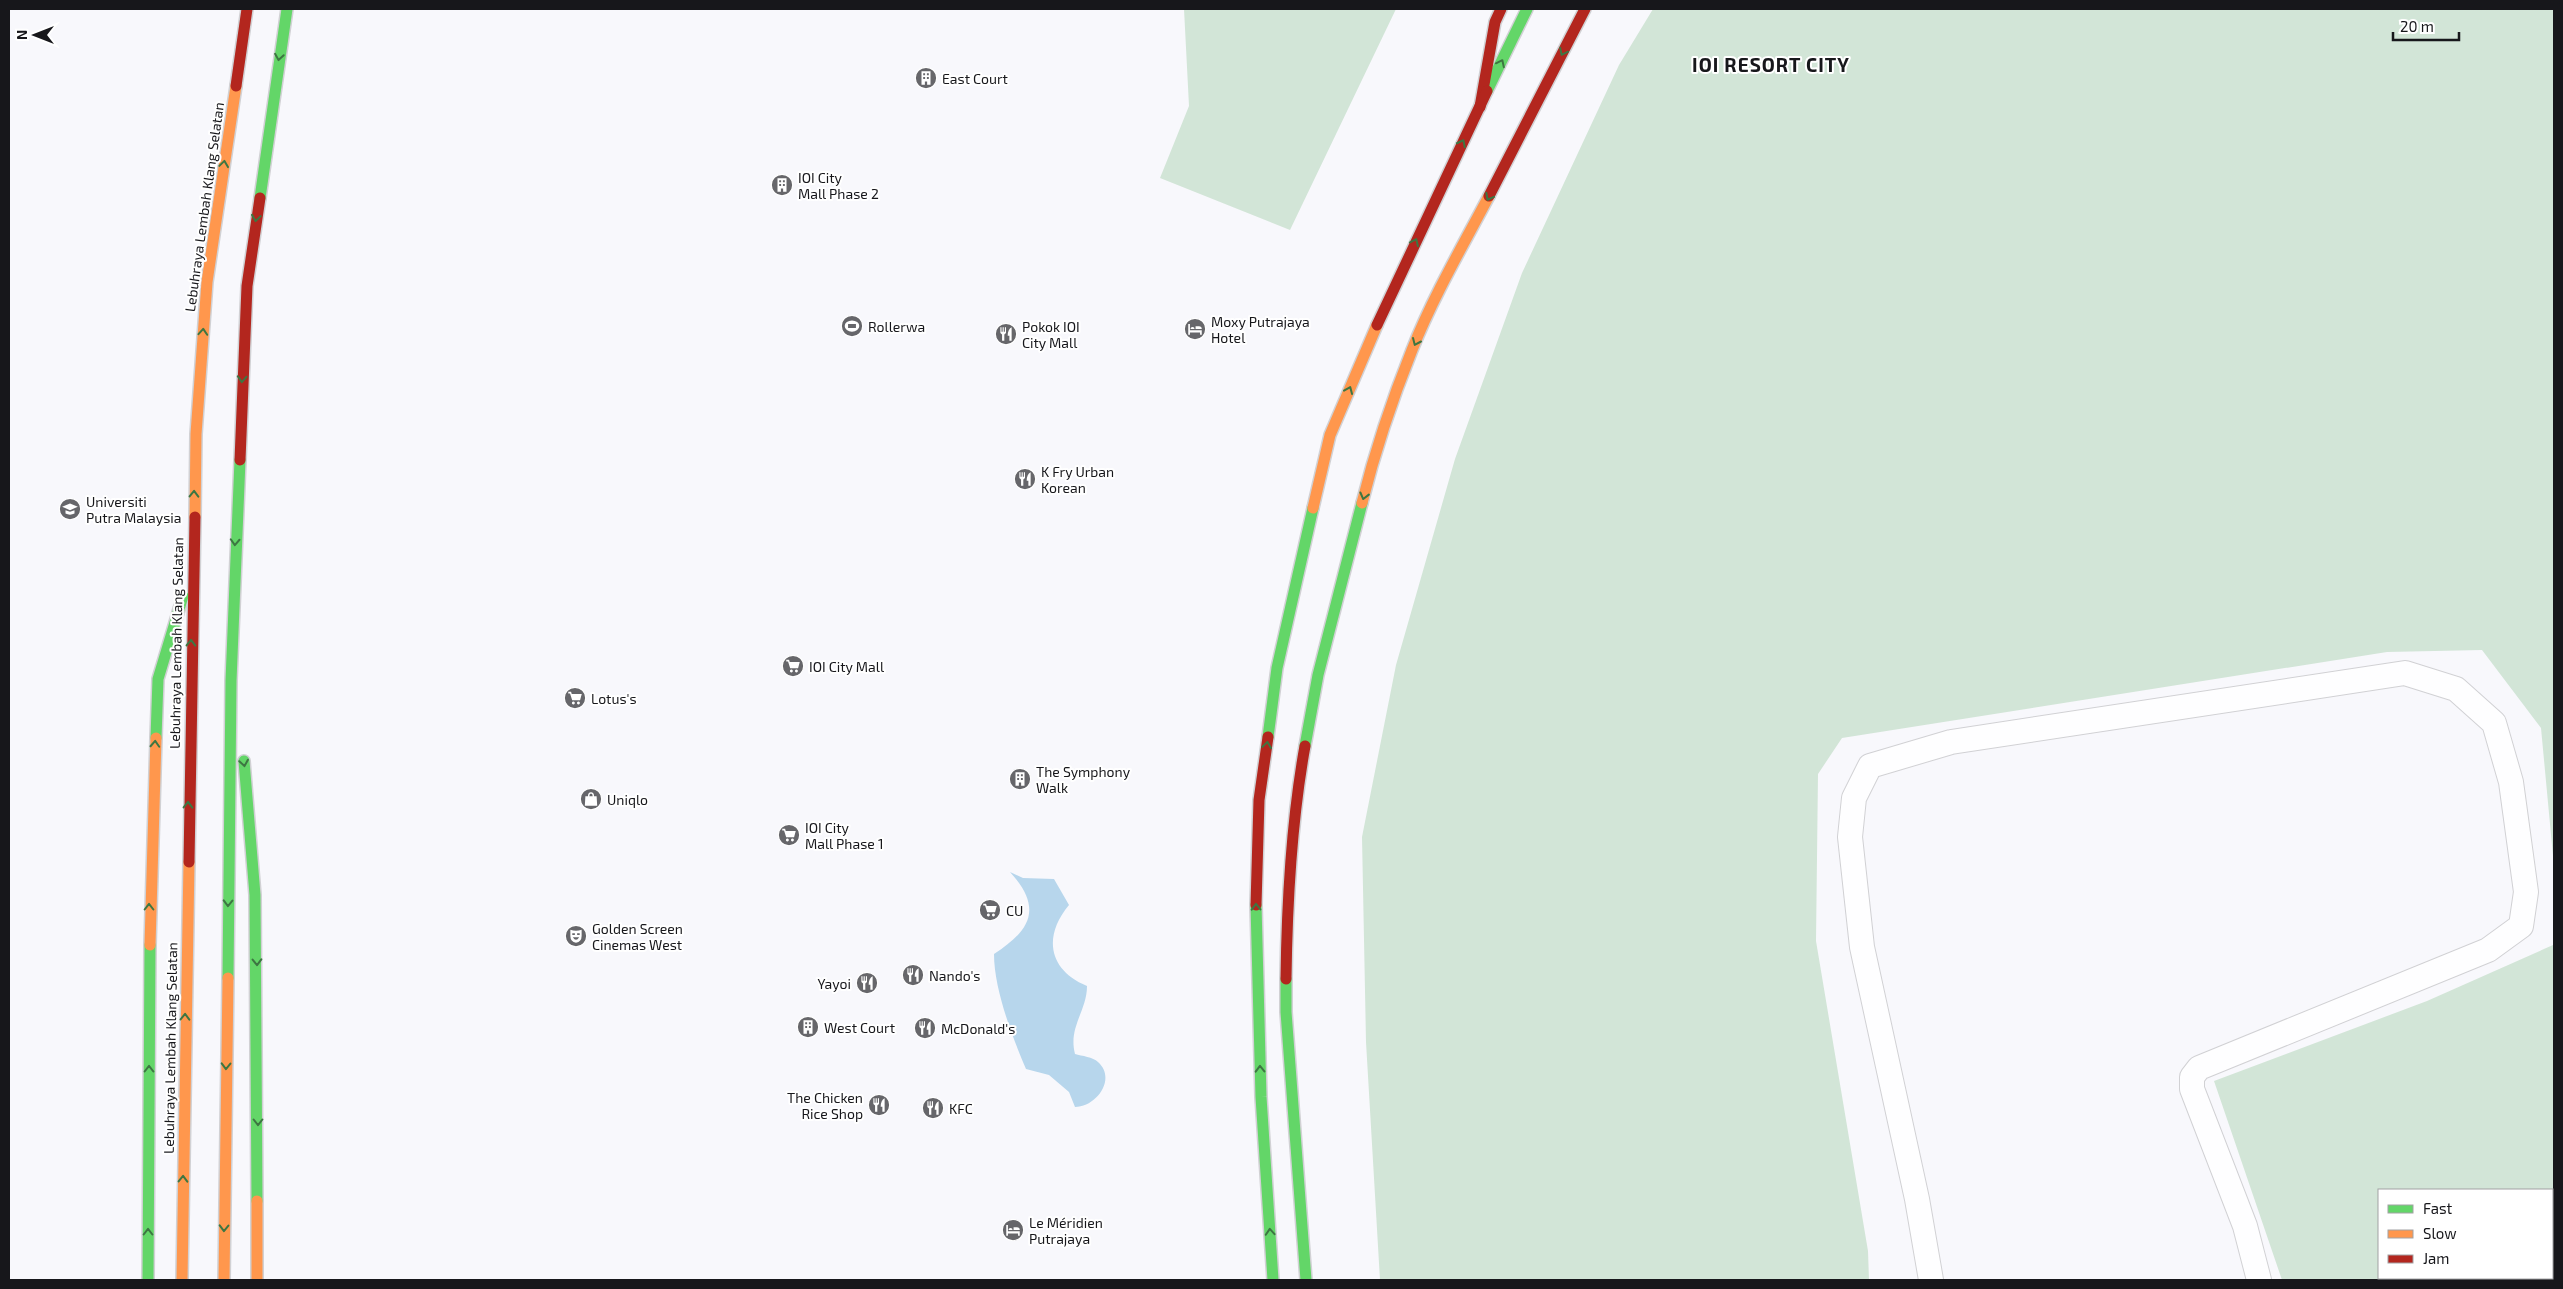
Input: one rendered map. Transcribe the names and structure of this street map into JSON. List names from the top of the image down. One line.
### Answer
{"streets":{"main road":["Lebuhraya Lembah Klang Selatan"]},"districts":["IOI RESORT CITY"],"places":{"building":["East Court","IOI City Mall Phase 2","The Symphony Walk","West Court"],"sports":["Rollerwa"],"hotel":["Moxy Putrajaya Hotel","Le Méridien Putrajaya"],"restaurant":["Pokok IOI City Mall","K Fry Urban Korean","Nando's","Yayoi","McDonald's","The Chicken Rice Shop","KFC"],"school or university":["Universiti Putra Malaysia"],"supermarket":["IOI City Mall","Lotus's","IOI City Mall Phase 1","CU"],"shop":["Uniqlo"],"theatre":["Golden Screen Cinemas West"]},"legend":["Fast","Slow","Jam"],"scale_bar":"20 m","north":"left"}
